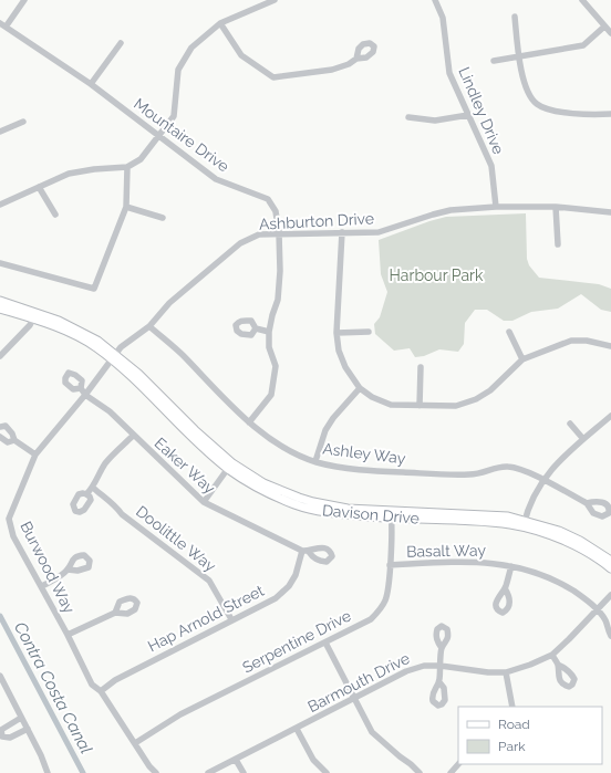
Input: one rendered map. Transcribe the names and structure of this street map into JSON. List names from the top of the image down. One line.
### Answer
{"streets":{"main road":["Davison Drive"],"street":["Lindley Drive","Mountaire Drive","Ashburton Drive","Ashley Way","Eaker Way","Doolittle Way","Basalt Way","Burwood Way","Hap Arnold Street","Serpentine Drive","Barmouth Drive"]},"crossings":[["Lindley Drive","Ashburton Drive"],["Mountaire Drive","Ashburton Drive"],["Mountaire Drive","Ashley Way"],["Ashburton Drive","Ashley Way"],["Ashburton Drive","Davison Drive"],["Ashburton Drive","Burwood Way"],["Eaker Way","Burwood Way"],["Eaker Way","Hap Arnold Street"],["Davison Drive","Burwood Way"],["Davison Drive","Serpentine Drive"],["Doolittle Way","Hap Arnold Street"],["Basalt Way","Serpentine Drive"],["Basalt Way","Barmouth Drive"],["Burwood Way","Hap Arnold Street"],["Burwood Way","Serpentine Drive"]],"water":["Contra Costa Canal"],"parks":["Harbour Park"],"legend":["Road","Park"]}
